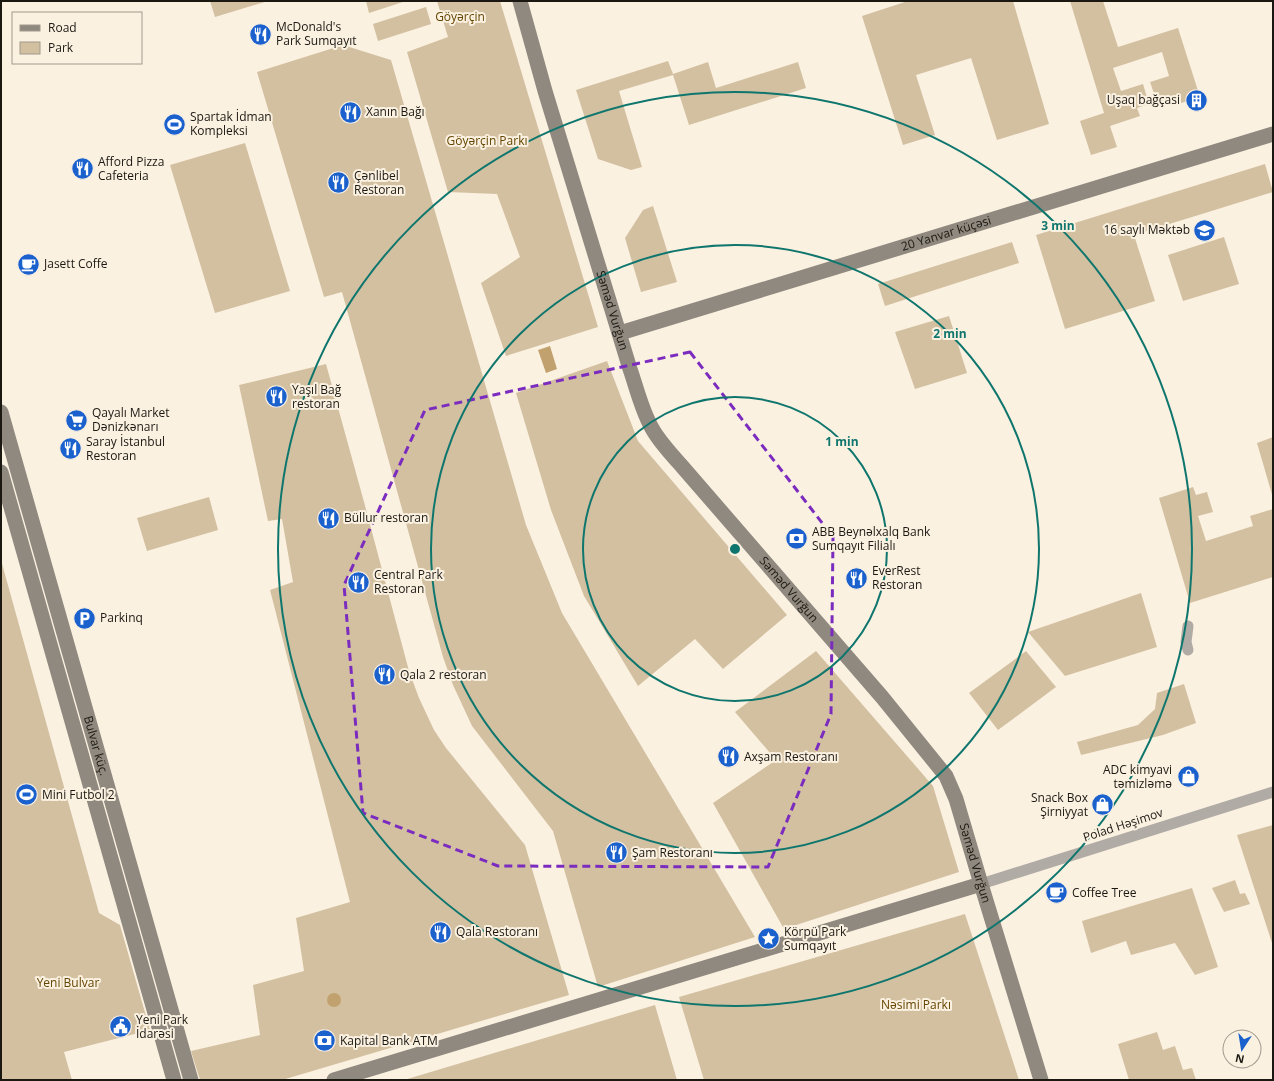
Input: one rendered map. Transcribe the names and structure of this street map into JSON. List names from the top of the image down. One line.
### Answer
{"streets":{"street":["20 Yanvar küçəsi","Səməd Vurğun","Bulvar küç.","Polad Həşimov"]},"crossings":[["20 Yanvar küçəsi","Səməd Vurğun"],["Səməd Vurğun","Polad Həşimov"]],"parks":["Göyərçin","Göyərçin Parkı","Yeni Bulvar","Nəsimi Parkı"],"places":{"restaurant":["McDonald's Park Sumqayıt","Xanın Bağı","Afford Pizza Cafeteria","Çənlibel Restoran","Yaşıl Bağ restoran","Saray İstanbul Restoran","Büllur restoran","EverRest Restoran","Central Park Restoran","Qala 2 restoran","Axşam Restoranı","Şam Restoranı","Qala Restoranı"],"building":["Uşaq bağçasi"],"sports":["Spartak İdman Kompleksi","Mini Futbol 2"],"school or university":["16 saylı Məktəb"],"cafe":["Jasett Coffe","Coffee Tree"],"supermarket":["Qayalı Market Dənizkənarı"],"bank":["ABB Beynəlxalq Bank Sumqayıt Filialı","Kapital Bank ATM"],"parking":["Parkinq"],"shop":["ADC kimyavi təmizləmə","Snack Box Şirniyyat"],"place":["Körpü Park Sumqayıt"],"public building":["Yeni Park İdarəsi"]},"legend":["Road","Park"],"north":"bottom","rings":["3 min","2 min","1 min"]}
